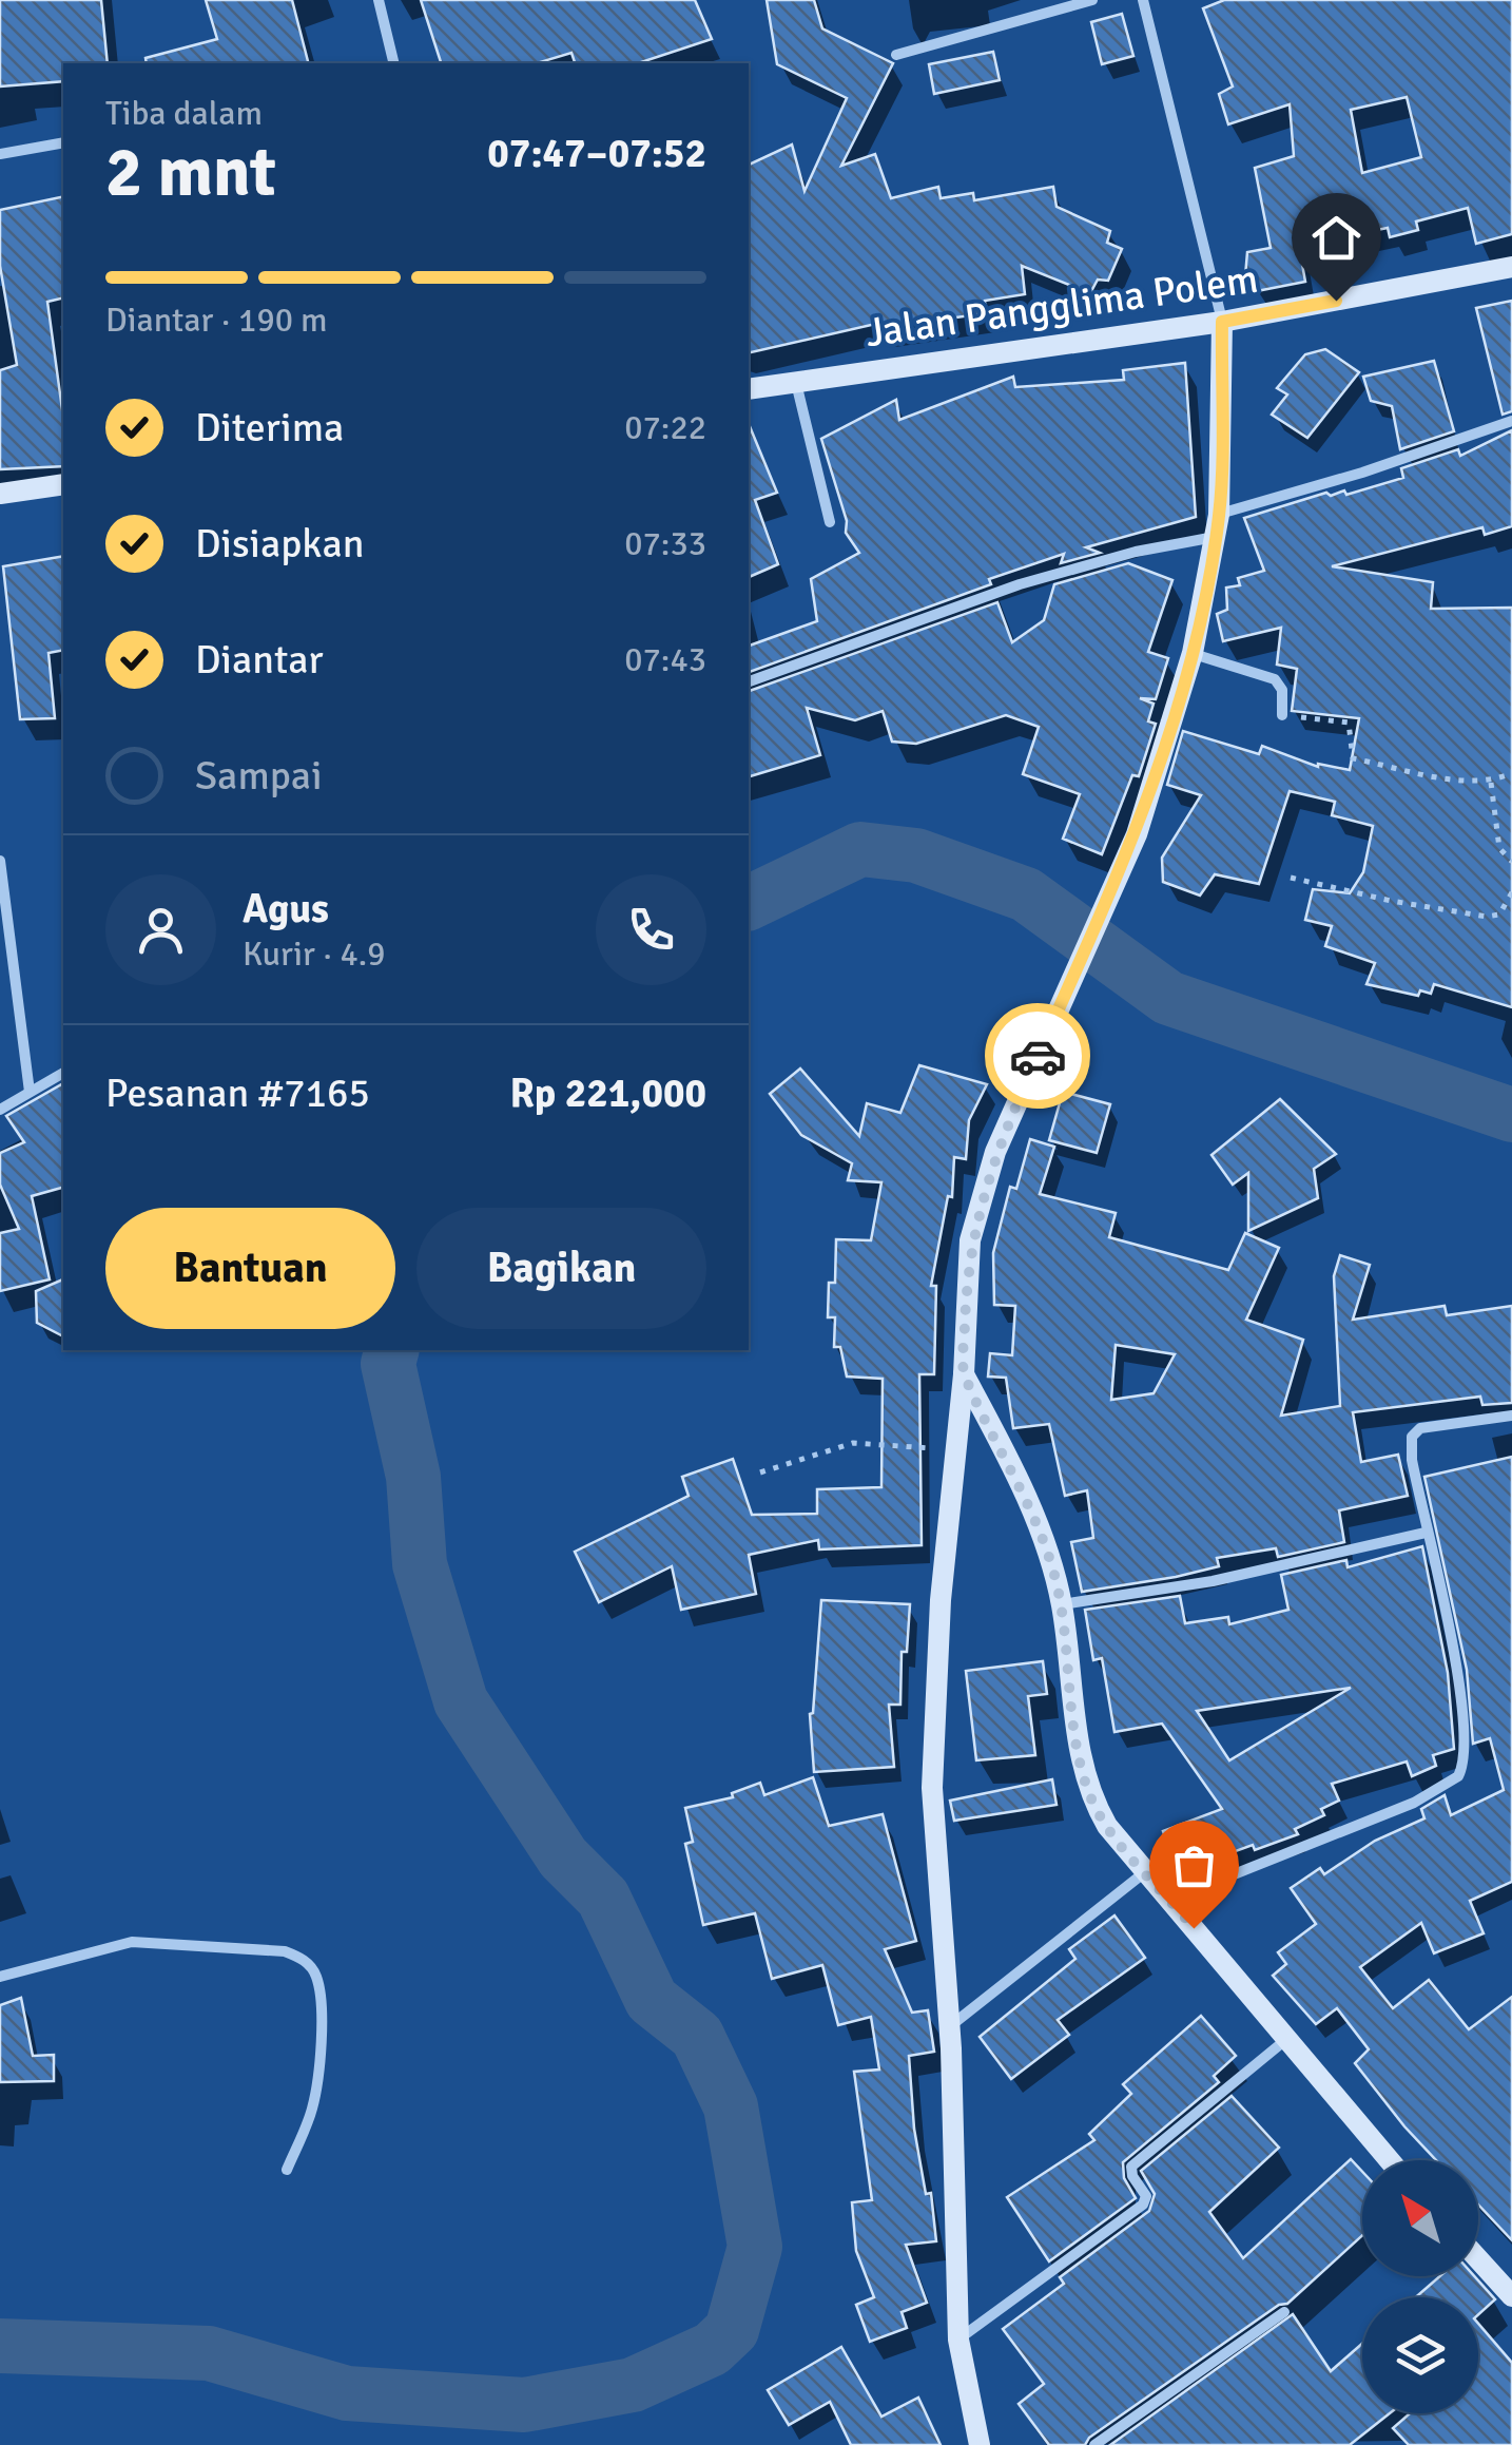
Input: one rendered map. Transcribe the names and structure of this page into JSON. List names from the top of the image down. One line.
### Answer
{"streets":{"street":["Jalan Pangglima Polem"]},"north":"top left","page":{"heading":["2 mnt","Tiba dalam","07:47–07:52"],"panel":["Agus","Kurir · 4.9","Pesanan #7165","Rp 221,000"],"bar":"Diantar · 190 m","list":[["Diterima","07:22"],["Disiapkan","07:33"],["Diantar","07:43"],"Sampai"],"buttons":["Bantuan","Bagikan"]}}
